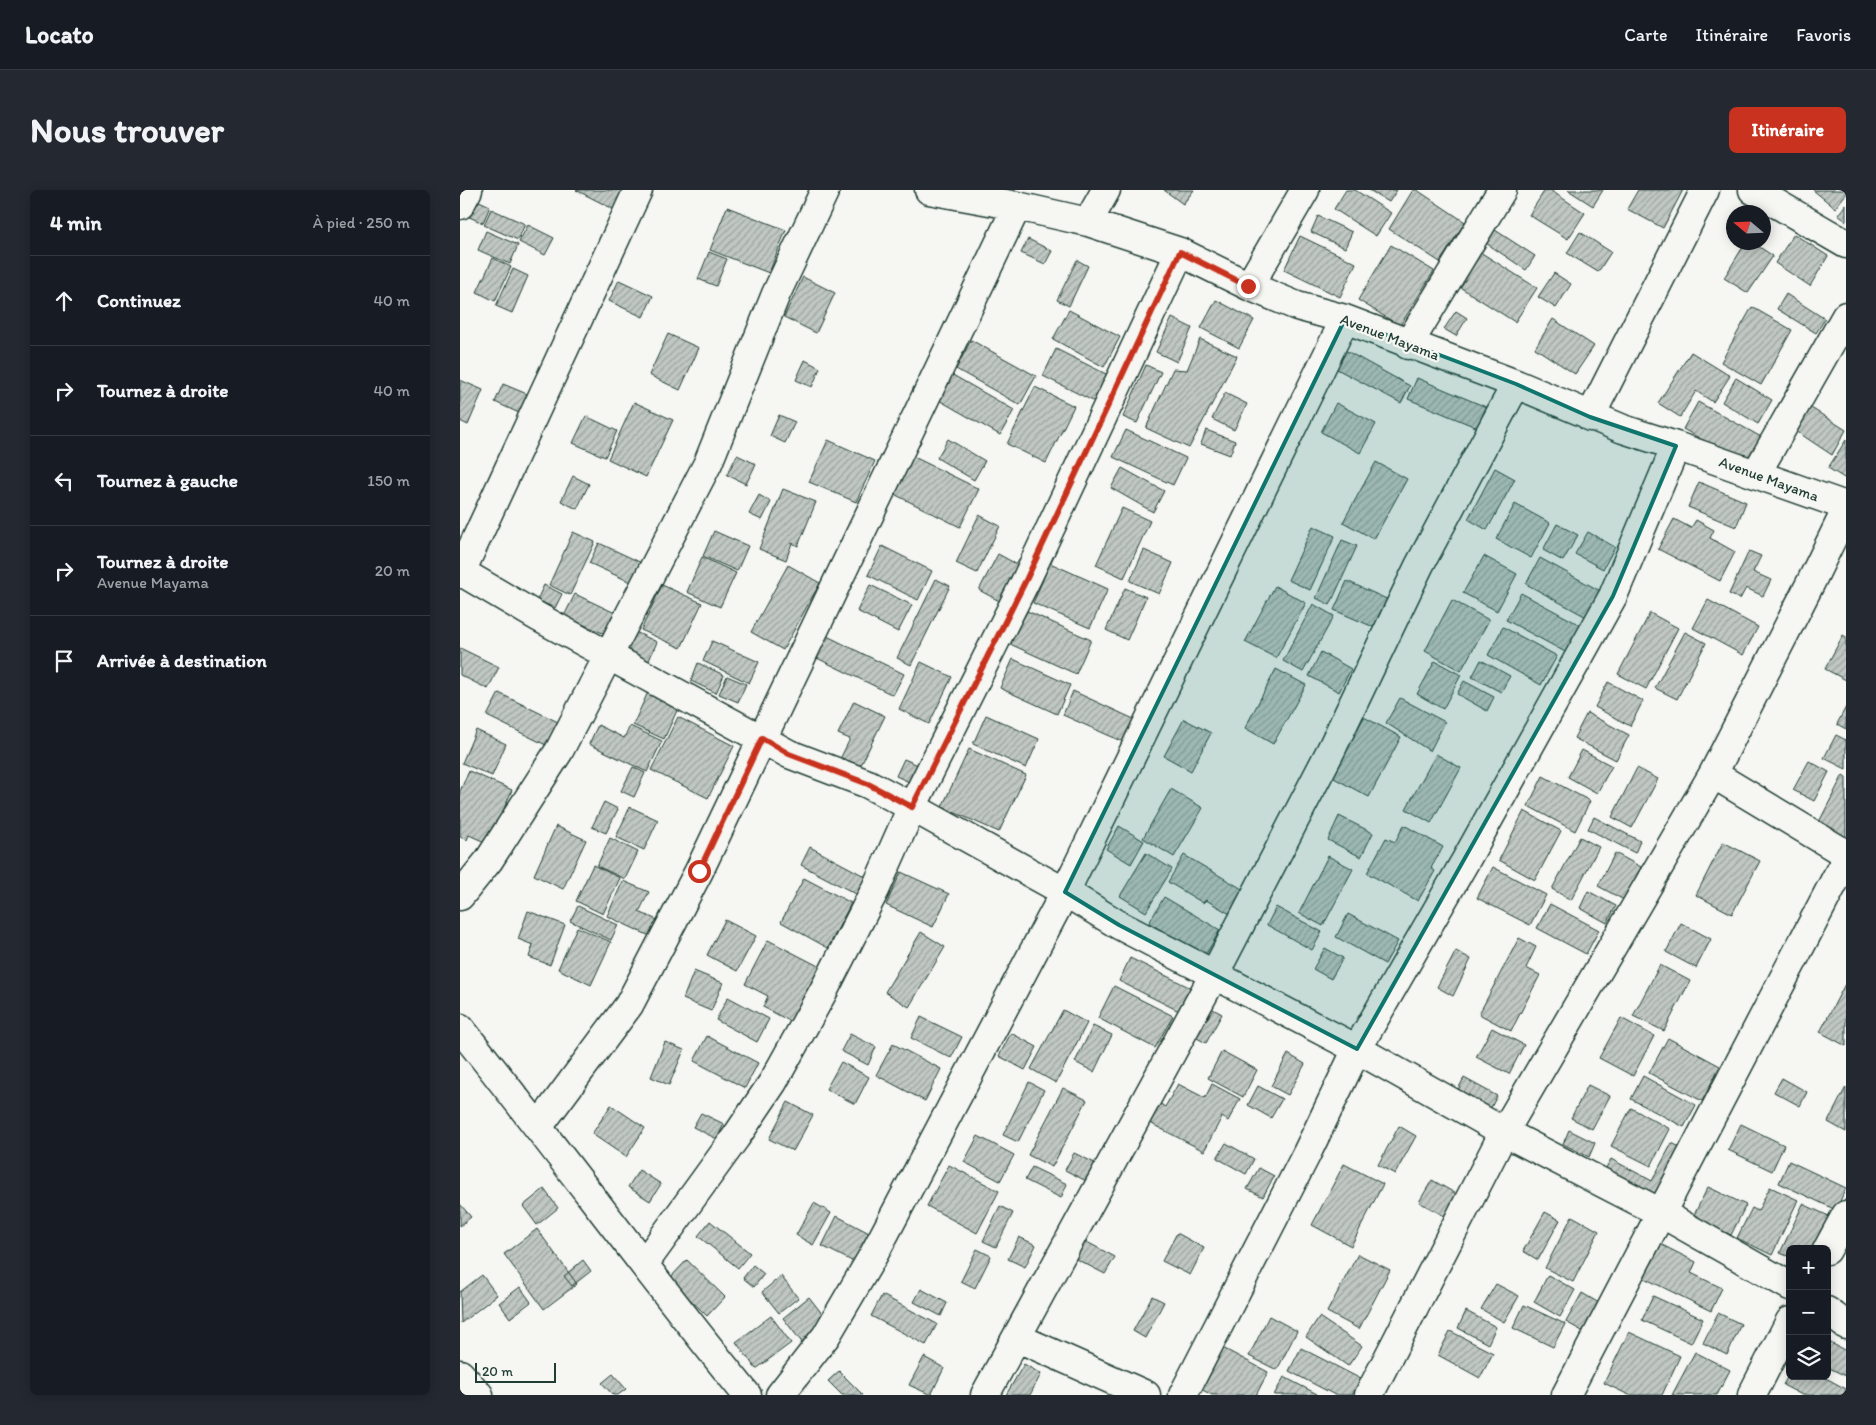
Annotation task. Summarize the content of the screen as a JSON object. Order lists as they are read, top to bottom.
{
  "streets": {
    "street": ["Avenue Mayama"]
  },
  "scale_bar": "20 m",
  "north": "left",
  "page": {
    "header": "Locato",
    "nav": ["Carte", "Itinéraire", "Favoris"],
    "buttons": "Itinéraire",
    "title": "Nous trouver",
    "heading": ["4 min", "À pied · 250 m"],
    "list": [
      ["Continuez", "40 m"],
      ["Tournez à droite", "40 m"],
      ["Tournez à gauche", "150 m"],
      ["Tournez à droite", "Avenue Mayama", "20 m"],
      "Arrivée à destination"
    ],
    "map_buttons": ["+", "−"],
    "scale": "20 m"
  }
}
